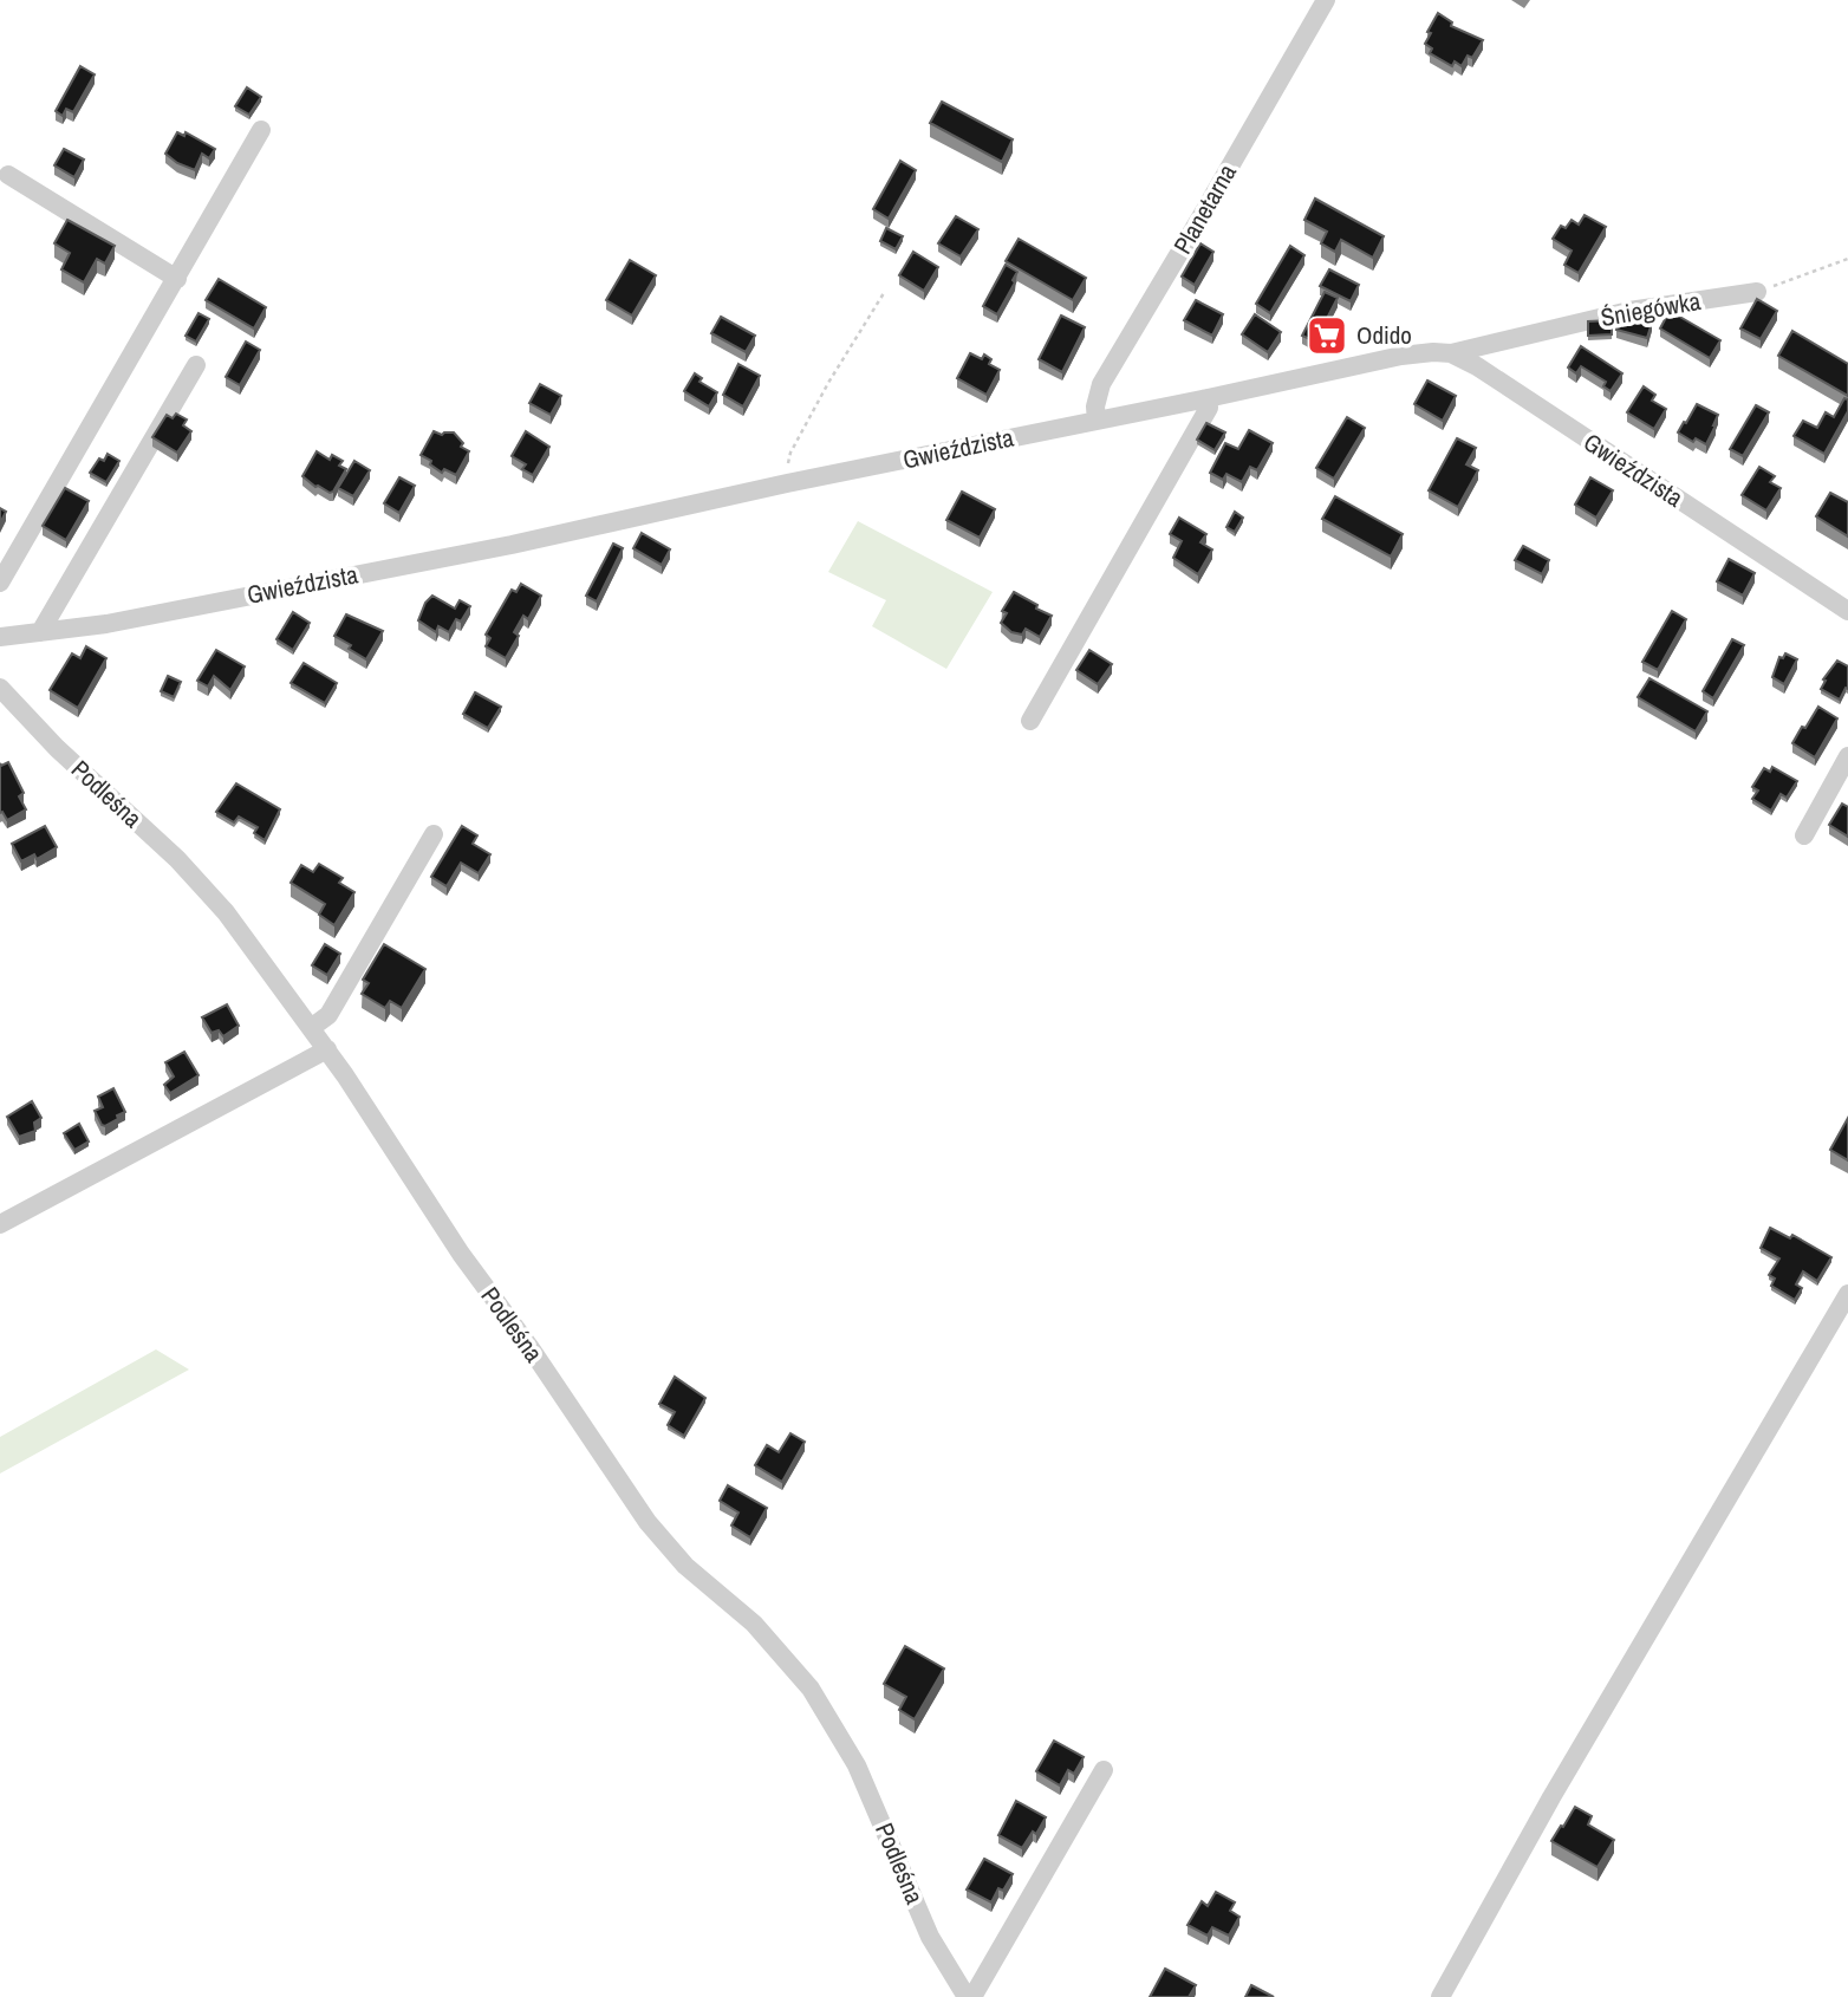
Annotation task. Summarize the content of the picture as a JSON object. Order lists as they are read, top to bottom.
{
  "streets": {
    "street": [
      "Planetarna",
      "Śniegówka",
      "Gwieździsta",
      "Podleśna"
    ]
  },
  "crossings": [
    ["Planetarna", "Gwieździsta"],
    ["Śniegówka", "Gwieździsta"]
  ],
  "places": {
    "supermarket": ["Odido"]
  }
}
